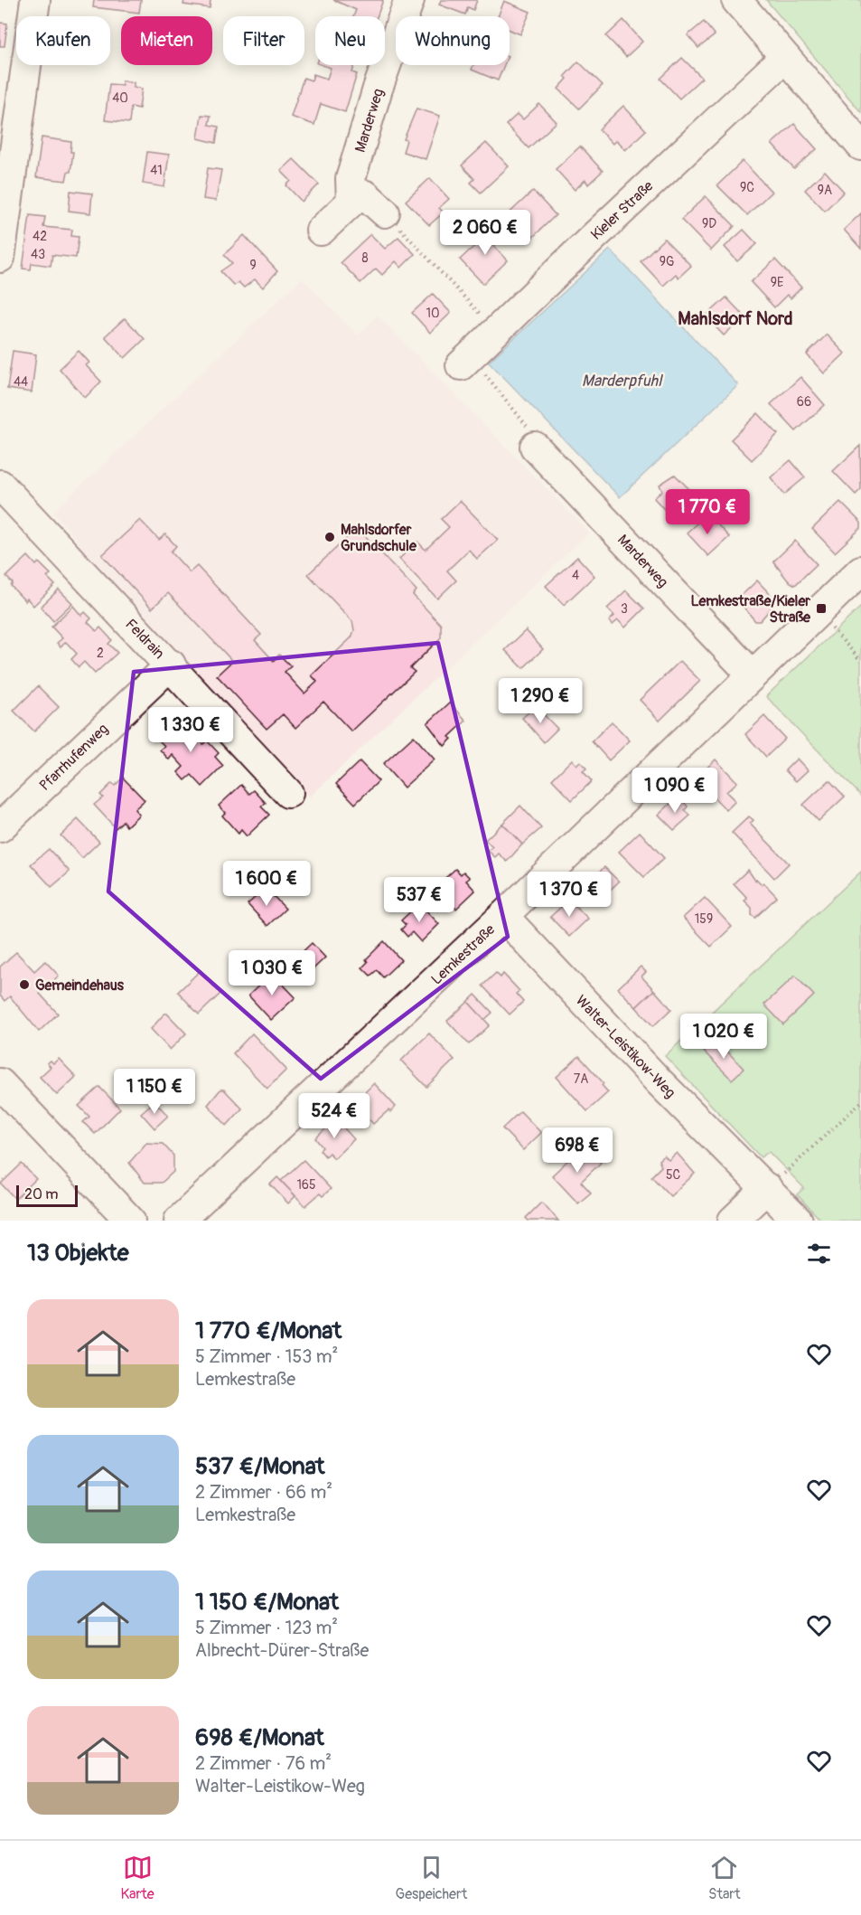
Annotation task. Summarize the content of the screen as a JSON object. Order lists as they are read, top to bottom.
{
  "streets": {
    "street": [
      "Marderweg",
      "Kieler Straße",
      "Feldrain",
      "Pfarrhufenweg",
      "Lemkestraße",
      "Walter-Leistikow-Weg"
    ]
  },
  "crossings": [
    ["Marderweg", "Lemkestraße"],
    ["Feldrain", "Pfarrhufenweg"],
    ["Lemkestraße", "Walter-Leistikow-Weg"]
  ],
  "districts": ["Mahlsdorf Nord"],
  "water": ["Marderpfuhl"],
  "places": {
    "other": ["Mahlsdorfer Grundschule", "Gemeindehaus"],
    "transit": ["Lemkestraße/Kieler Straße"]
  },
  "house_numbers": [
    "40",
    "41",
    "9C",
    "9A",
    "9D",
    "42",
    "43",
    "8",
    "9G",
    "9",
    "9E",
    "10",
    "44",
    "66",
    "4",
    "3",
    "2",
    "159",
    "7A",
    "5C",
    "165"
  ],
  "scale_bar": "20 m",
  "page": {
    "chip": [
      "Kaufen",
      "Mieten",
      "Filter",
      "Neu",
      "Wohnung"
    ],
    "price": [
      "2 060 €",
      "1 770 €",
      "1 290 €",
      "1 330 €",
      "1 090 €",
      "1 600 €",
      "1 370 €",
      "537 €",
      "1 030 €",
      "1 020 €",
      "1 150 €",
      "524 €",
      "698 €"
    ],
    "scale": "20 m",
    "heading": "13 Objekte",
    "list": [
      {
        "name": "1 770 €/Monat",
        "note": "5 Zimmer · 153 m² · Lemkestraße"
      },
      {
        "name": "537 €/Monat",
        "note": "2 Zimmer · 66 m² · Lemkestraße"
      },
      {
        "name": "1 150 €/Monat",
        "note": "5 Zimmer · 123 m² · Albrecht-Dürer-Straße"
      },
      {
        "name": "698 €/Monat",
        "note": "2 Zimmer · 76 m² · Walter-Leistikow-Weg"
      }
    ],
    "tabs": ["Karte", "Gespeichert", "Start"]
  }
}
